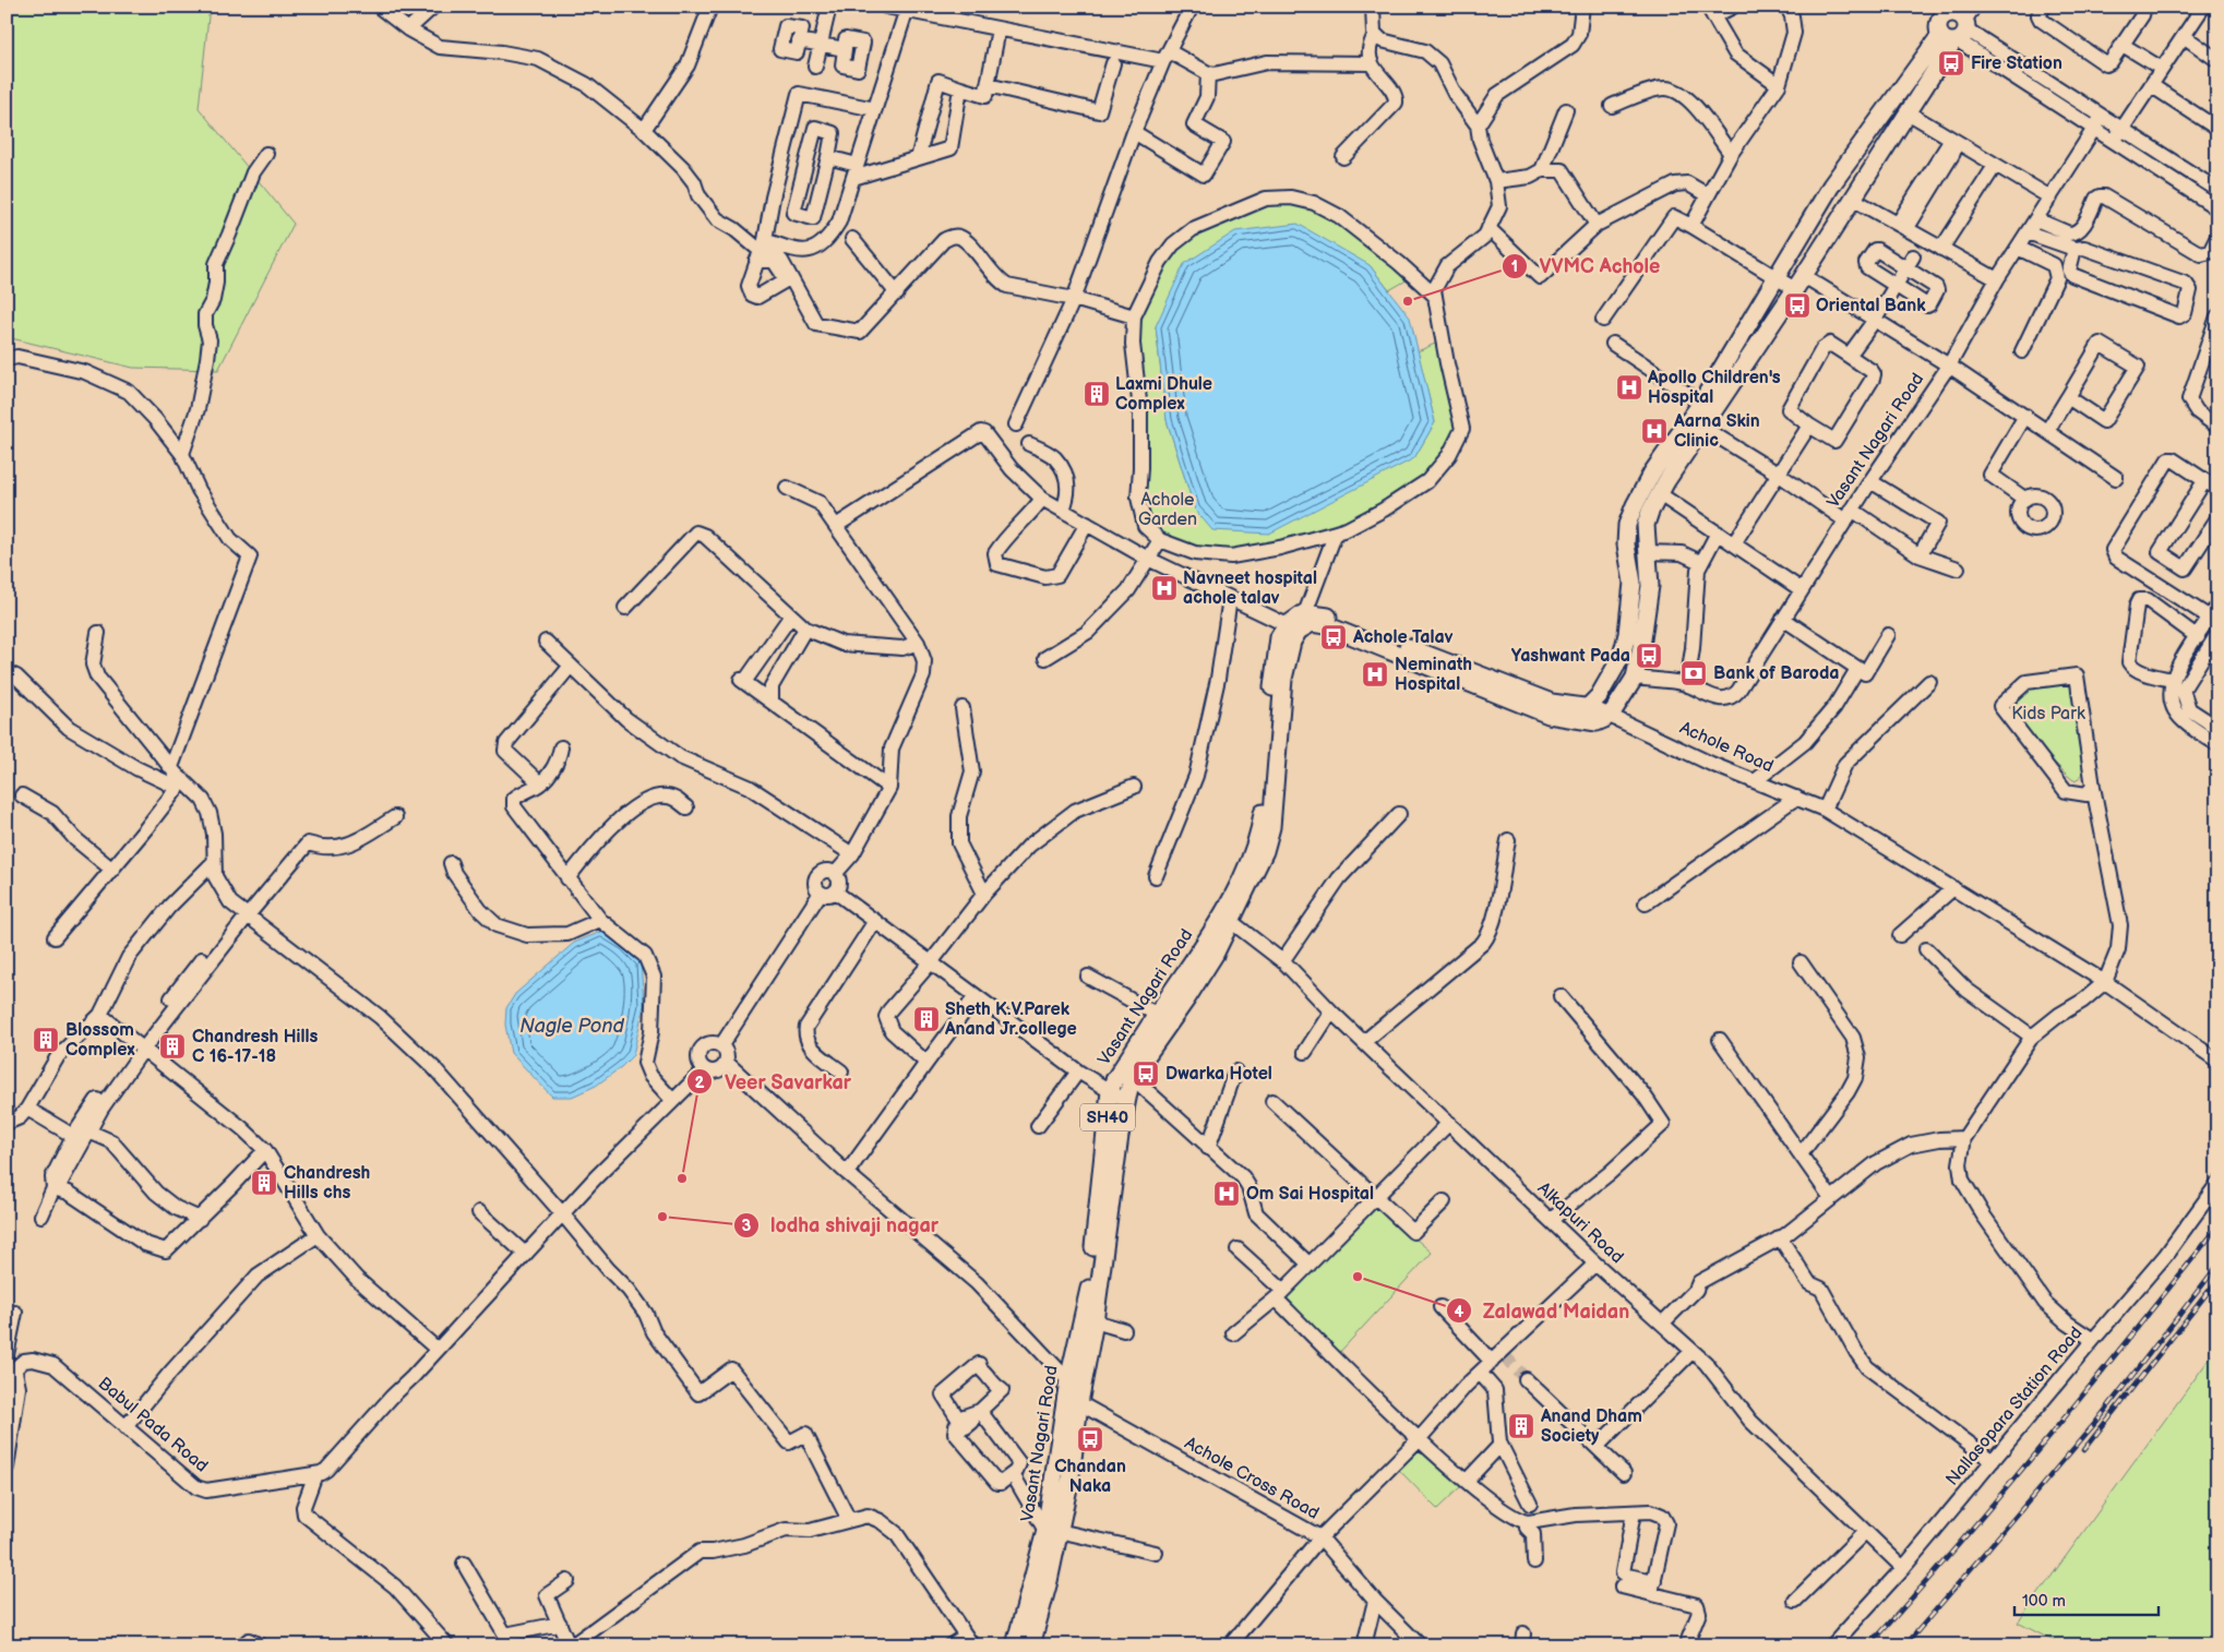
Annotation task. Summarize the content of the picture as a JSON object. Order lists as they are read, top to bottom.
{
  "streets": {
    "main road": ["Vasant Nagari Road", "Achole Road", "SH40"],
    "street": [
      "Alkapuri Road",
      "Nallasopara Station Road",
      "Babul Pada Road",
      "Achole Cross Road"
    ]
  },
  "crossings": [
    ["Vasant Nagari Road", "Achole Road"],
    ["Vasant Nagari Road", "Alkapuri Road"],
    ["Vasant Nagari Road", "Achole Cross Road"],
    ["Alkapuri Road", "Nallasopara Station Road"]
  ],
  "water": ["Nagle Pond"],
  "parks": ["Achole Garden", "Kids Park"],
  "places": {
    "bus stop": [
      "Fire Station",
      "Oriental Bank",
      "Achole Talav",
      "Yashwant Pada",
      "Dwarka Hotel",
      "Chandan Naka"
    ],
    "other": [
      "VVMC Achole",
      "Veer Savarkar",
      "lodha shivaji nagar",
      "Zalawad Maidan"
    ],
    "hospital": [
      "Apollo Children's Hospital",
      "Aarna Skin Clinic",
      "Navneet hospital achole talav",
      "Neminath Hospital",
      "Om Sai Hospital"
    ],
    "building": [
      "Laxmi Dhule Complex",
      "Sheth K.V.Parek Anand Jr.college",
      "Blossom Complex",
      "Chandresh Hills C 16-17-18",
      "Chandresh Hills chs",
      "Anand Dham Society"
    ],
    "bank": ["Bank of Baroda"]
  },
  "scale_bar": "100 m"
}
